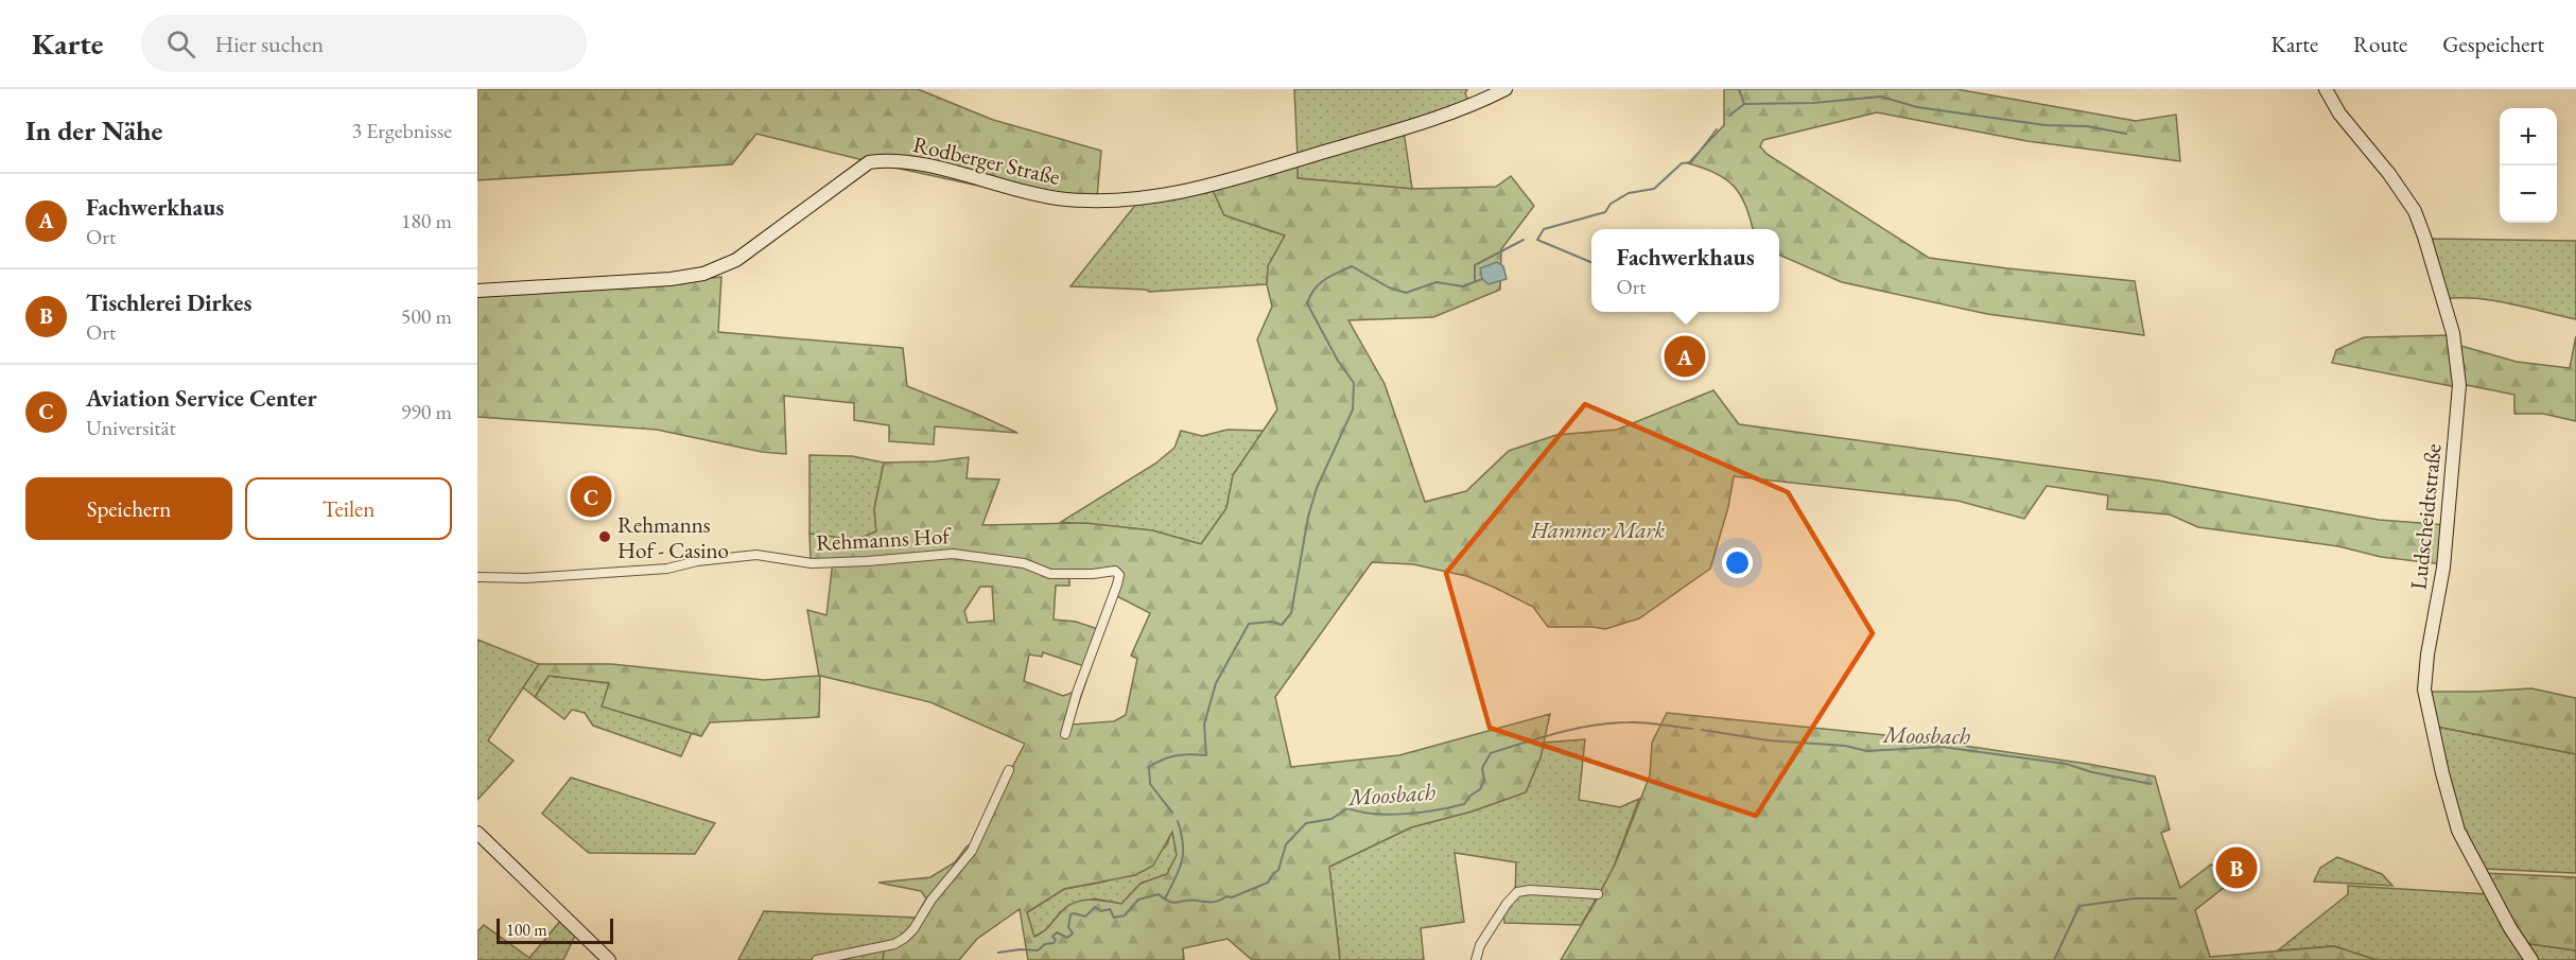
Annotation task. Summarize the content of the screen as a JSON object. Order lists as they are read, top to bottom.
{
  "streets": {
    "street": ["Rodberger Straße", "Ludscheidtstraße", "Rehmanns Hof"]
  },
  "water": ["Moosbach"],
  "parks": ["Hammer Mark"],
  "places": ["Rehmanns Hof - Casino"],
  "scale_bar": "100 m",
  "page": {
    "header": "Karte",
    "search": "Hier suchen",
    "nav": ["Karte", "Route", "Gespeichert"],
    "heading": ["In der Nähe", "3 Ergebnisse"],
    "map_buttons": ["+", "−"],
    "list": [
      {
        "mark": "A",
        "name": "Fachwerkhaus",
        "note": "Ort",
        "value": "180 m"
      },
      {
        "mark": "B",
        "name": "Tischlerei Dirkes",
        "note": "Ort",
        "value": "500 m"
      },
      {
        "mark": "C",
        "name": "Aviation Service Center",
        "note": "Universität",
        "value": "990 m"
      }
    ],
    "popup": ["Fachwerkhaus", "Ort"],
    "pins": ["A", "C", "B"],
    "buttons": ["Speichern", "Teilen"],
    "scale": "100 m"
  }
}
